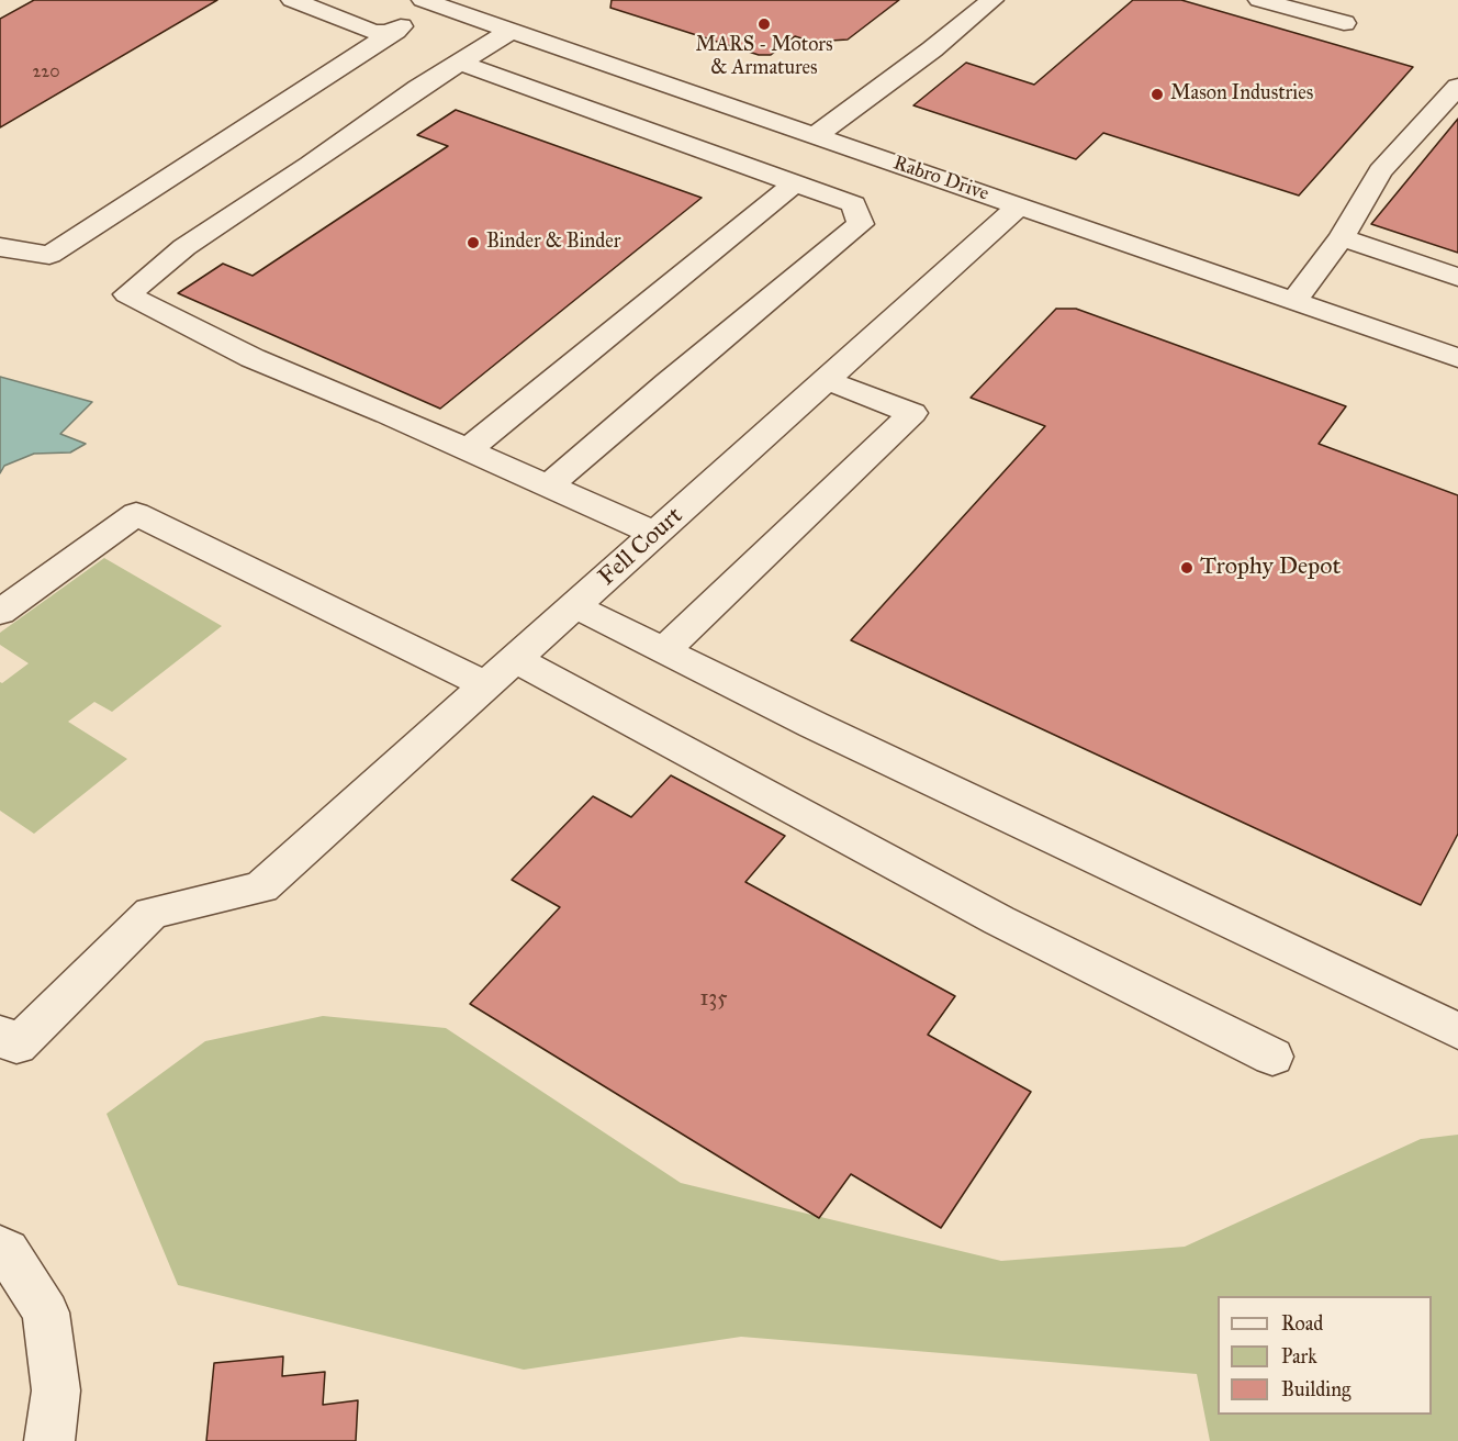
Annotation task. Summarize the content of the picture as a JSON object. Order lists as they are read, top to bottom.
{
  "streets": {
    "street": ["Rabro Drive", "Fell Court"]
  },
  "crossings": [
    ["Rabro Drive", "Fell Court"]
  ],
  "places": [
    "MARS - Motors & Armatures",
    "Mason Industries",
    "Binder & Binder",
    "Trophy Depot"
  ],
  "house_numbers": ["220", "135"],
  "legend": ["Road", "Park", "Building"]
}
